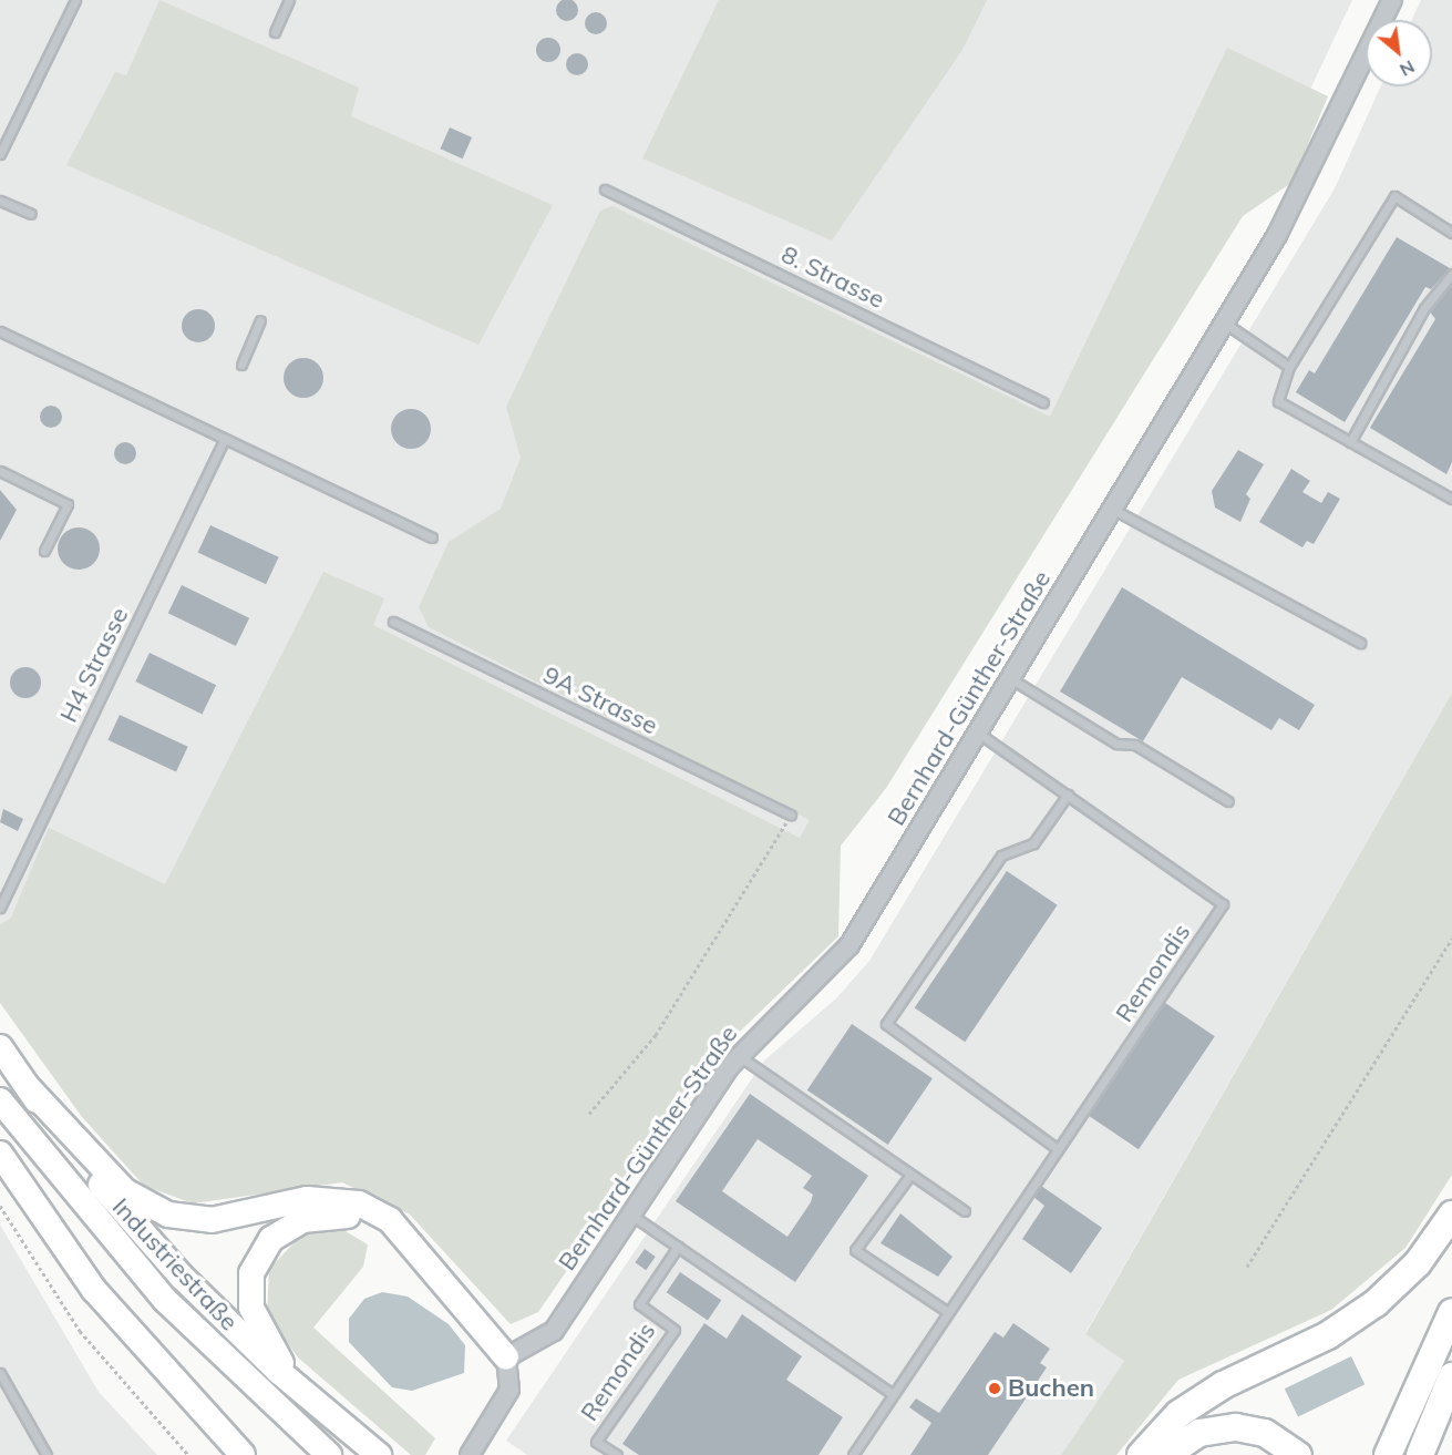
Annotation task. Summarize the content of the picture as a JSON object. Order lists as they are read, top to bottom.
{
  "streets": {
    "highway": ["Industriestraße"],
    "street": ["Bernhard-Günther-Straße"],
    "lane": [
      "8. Strasse",
      "H4 Strasse",
      "9A Strasse",
      "Remondis"
    ]
  },
  "crossings": [
    ["Bernhard-Günther-Straße", "Remondis"]
  ],
  "places": ["Buchen"],
  "north": "bottom right"
}
